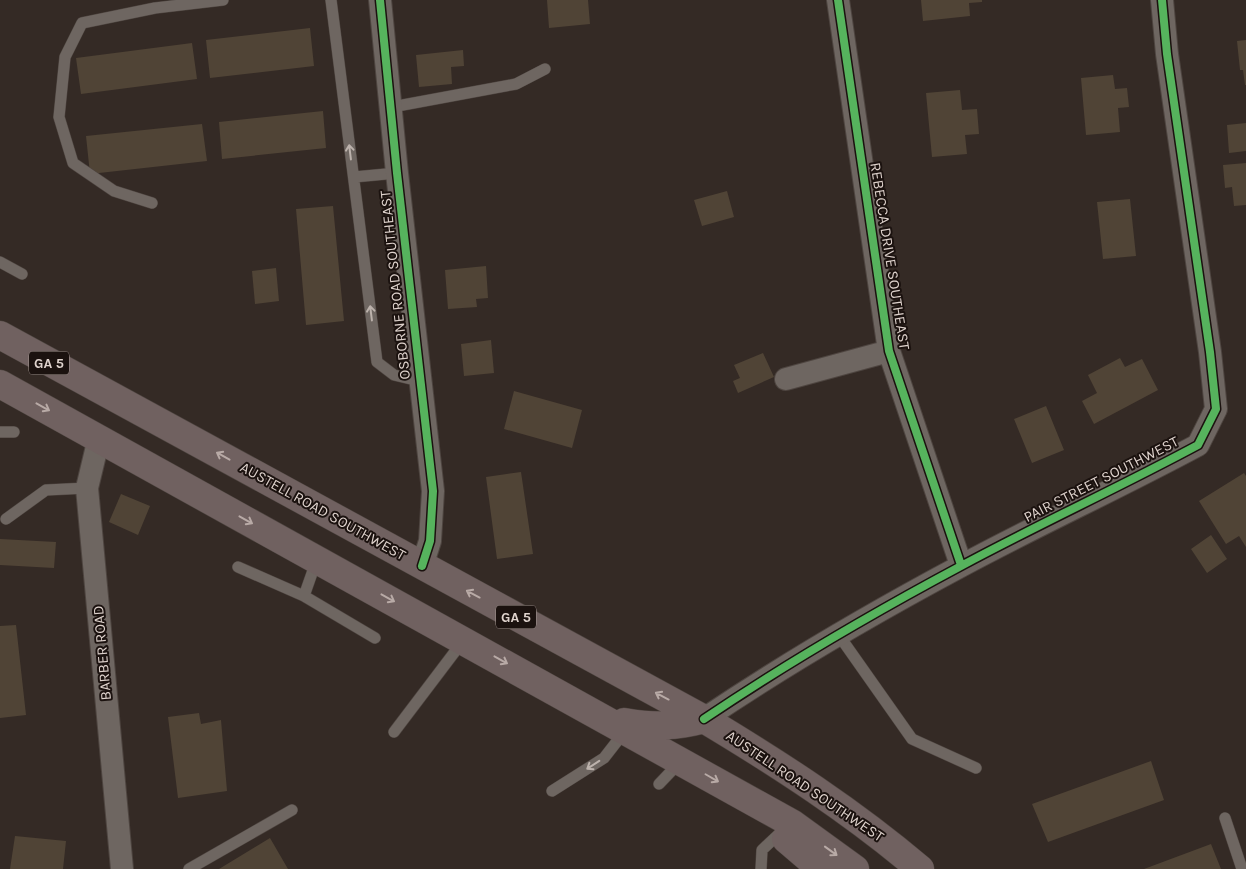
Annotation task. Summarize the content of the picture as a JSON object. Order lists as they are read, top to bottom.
{
  "streets": {
    "main road": ["GA 5", "AUSTELL ROAD SOUTHWEST"],
    "street": [
      "REBECCA DRIVE SOUTHEAST",
      "OSBORNE ROAD SOUTHEAST",
      "PAIR STREET SOUTHWEST",
      "BARBER ROAD"
    ]
  },
  "crossings": [
    ["REBECCA DRIVE SOUTHEAST", "PAIR STREET SOUTHWEST"],
    ["OSBORNE ROAD SOUTHEAST", "AUSTELL ROAD SOUTHWEST"],
    ["GA 5", "BARBER ROAD"],
    ["PAIR STREET SOUTHWEST", "AUSTELL ROAD SOUTHWEST"]
  ]
}
